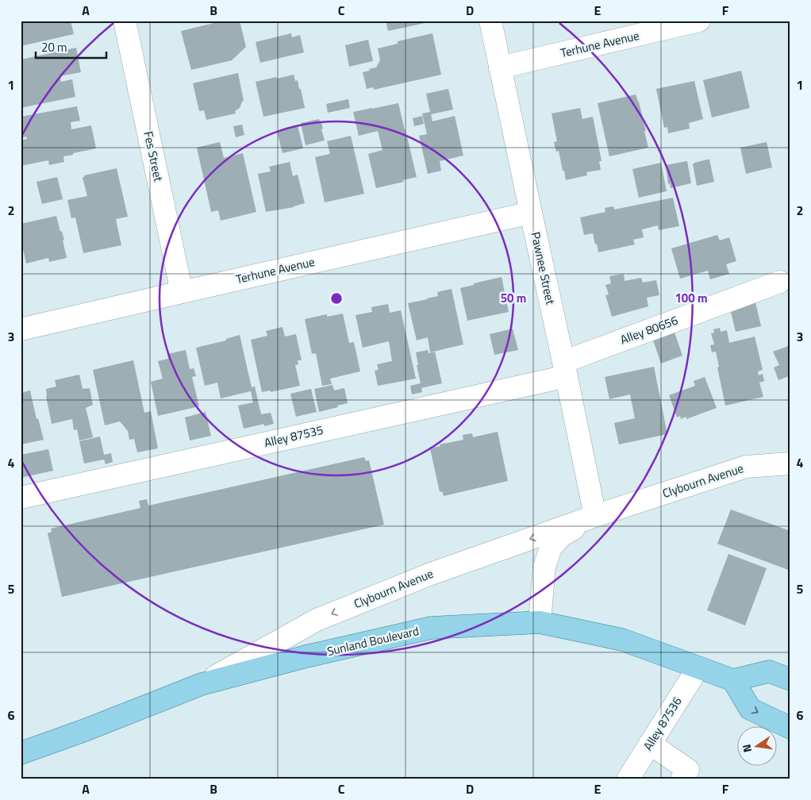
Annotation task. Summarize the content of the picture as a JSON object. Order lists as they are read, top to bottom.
{
  "streets": {
    "main road": ["Sunland Boulevard"],
    "street": [
      "Terhune Avenue",
      "Fes Street",
      "Pawnee Street",
      "Alley 80656",
      "Alley 87535",
      "Clybourn Avenue",
      "Alley 87536"
    ]
  },
  "crossings": [
    ["Terhune Avenue", "Fes Street"],
    ["Terhune Avenue", "Pawnee Street"],
    ["Pawnee Street", "Alley 80656"],
    ["Pawnee Street", "Alley 87535"],
    ["Pawnee Street", "Clybourn Avenue"],
    ["Alley 80656", "Alley 87535"],
    ["Clybourn Avenue", "Sunland Boulevard"],
    ["Sunland Boulevard", "Alley 87536"]
  ],
  "one_way": ["Clybourn Avenue"],
  "scale_bar": "20 m",
  "north": "left",
  "grid": {
    "columns": [
      "A",
      "B",
      "C",
      "D",
      "E",
      "F"
    ],
    "rows": [
      "1",
      "2",
      "3",
      "4",
      "5",
      "6"
    ]
  },
  "rings": ["50 m", "100 m"]
}
